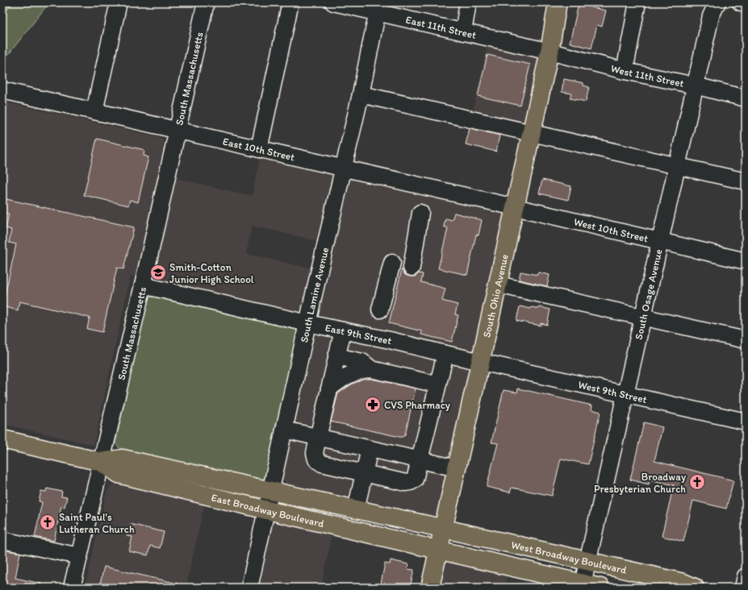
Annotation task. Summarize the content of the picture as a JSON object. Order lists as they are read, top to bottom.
{
  "streets": {
    "main road": ["South Ohio Avenue", "East Broadway Boulevard", "West Broadway Boulevard"],
    "street": [
      "East 11th Street",
      "West 11th Street",
      "South Massachusetts",
      "East 10th Street",
      "West 10th Street",
      "South Osage Avenue",
      "South Lamine Avenue",
      "East 9th Street",
      "West 9th Street"
    ]
  },
  "crossings": [
    ["East 11th Street", "West 11th Street"],
    ["East 11th Street", "South Lamine Avenue"],
    ["East 11th Street", "South Ohio Avenue"],
    ["West 11th Street", "South Osage Avenue"],
    ["West 11th Street", "South Ohio Avenue"],
    ["South Massachusetts", "East 10th Street"],
    ["South Massachusetts", "East 9th Street"],
    ["South Massachusetts", "East Broadway Boulevard"],
    ["East 10th Street", "West 10th Street"],
    ["East 10th Street", "South Lamine Avenue"],
    ["East 10th Street", "South Ohio Avenue"],
    ["West 10th Street", "South Osage Avenue"],
    ["West 10th Street", "South Ohio Avenue"],
    ["South Osage Avenue", "West 9th Street"],
    ["South Osage Avenue", "West Broadway Boulevard"],
    ["South Lamine Avenue", "East 9th Street"],
    ["South Lamine Avenue", "East Broadway Boulevard"],
    ["South Ohio Avenue", "East 9th Street"],
    ["South Ohio Avenue", "West 9th Street"],
    ["South Ohio Avenue", "East Broadway Boulevard"],
    ["South Ohio Avenue", "West Broadway Boulevard"],
    ["East 9th Street", "West 9th Street"],
    ["East Broadway Boulevard", "West Broadway Boulevard"]
  ],
  "places": {
    "school or university": ["Smith-Cotton Junior High School"],
    "pharmacy": ["CVS Pharmacy"],
    "church": ["Broadway Presbyterian Church", "Saint Paul's Lutheran Church"]
  }
}
